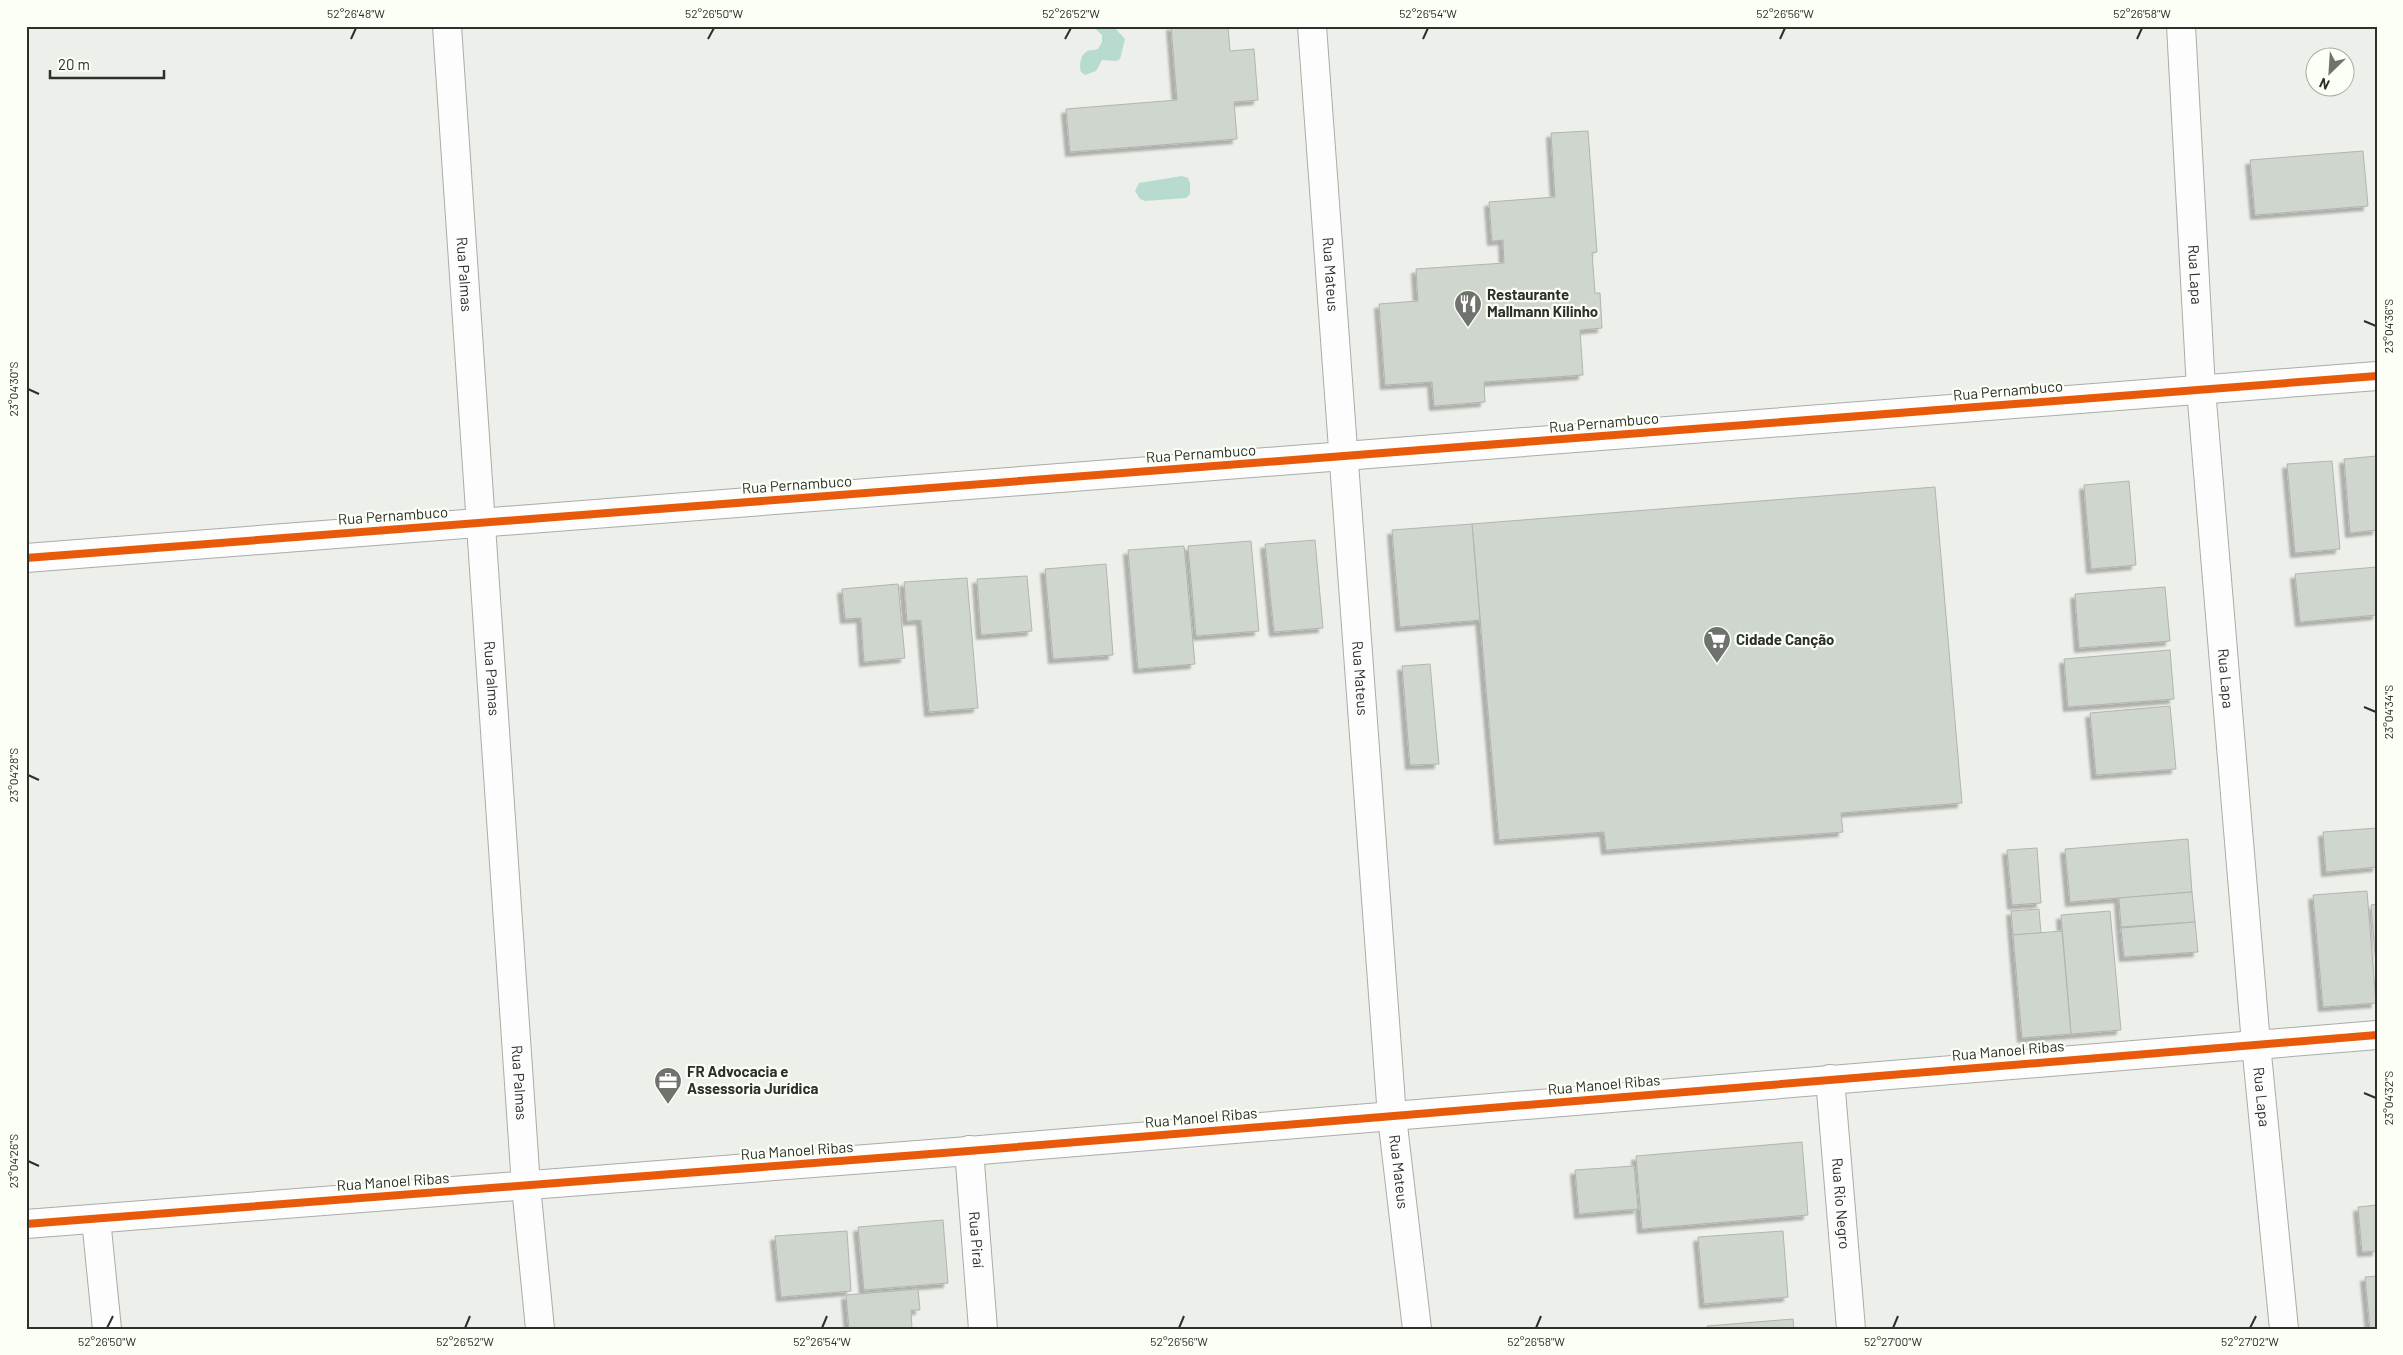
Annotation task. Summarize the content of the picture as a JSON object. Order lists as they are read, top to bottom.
{
  "streets": {
    "street": [
      "Rua Palmas",
      "Rua Mateus",
      "Rua Lapa",
      "Rua Pernambuco",
      "Rua Manoel Ribas",
      "Rua Rio Negro",
      "Rua Piraí"
    ]
  },
  "crossings": [
    ["Rua Palmas", "Rua Pernambuco"],
    ["Rua Palmas", "Rua Manoel Ribas"],
    ["Rua Mateus", "Rua Pernambuco"],
    ["Rua Mateus", "Rua Manoel Ribas"],
    ["Rua Lapa", "Rua Pernambuco"],
    ["Rua Lapa", "Rua Manoel Ribas"],
    ["Rua Manoel Ribas", "Rua Rio Negro"],
    ["Rua Manoel Ribas", "Rua Piraí"]
  ],
  "places": {
    "restaurant": ["Restaurante Mallmann Kilinho"],
    "supermarket": ["Cidade Canção"],
    "office": ["FR Advocacia e Assessoria Jurídica"]
  },
  "scale_bar": "20 m",
  "north": "bottom left",
  "coordinates": [
    "52°26'48\"W",
    "52°26'50\"W",
    "52°26'52\"W",
    "52°26'54\"W",
    "52°26'56\"W",
    "52°26'58\"W",
    "23°04'36\"S",
    "23°04'30\"S",
    "23°04'34\"S",
    "23°04'28\"S",
    "23°04'32\"S",
    "23°04'26\"S",
    "52°27'00\"W",
    "52°27'02\"W"
  ]
}
